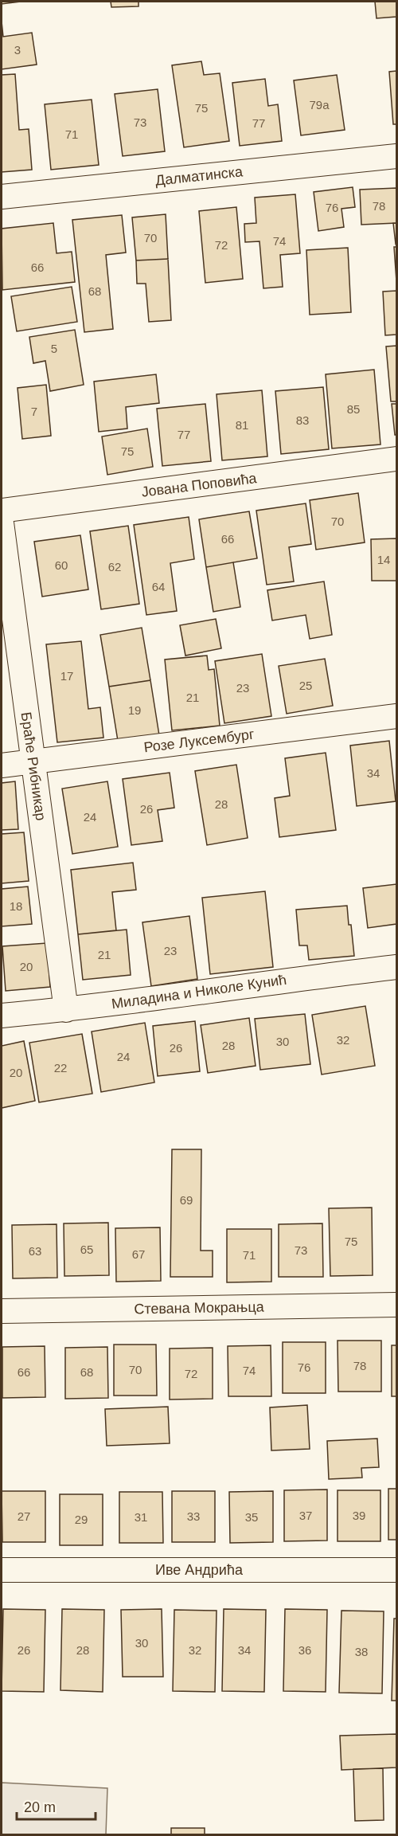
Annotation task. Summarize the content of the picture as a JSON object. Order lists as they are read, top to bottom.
{
  "streets": {
    "street": [
      "Далматинска",
      "Јована Поповића",
      "Розе Луксембург",
      "Браће Рибникар",
      "Миладина и Николе Кунић",
      "Стевана Мокрањца",
      "Иве Андрића"
    ]
  },
  "crossings": [
    ["Розе Луксембург", "Браће Рибникар"],
    ["Браће Рибникар", "Миладина и Николе Кунић"]
  ],
  "house_numbers": [
    "3",
    "79a",
    "75",
    "73",
    "77",
    "71",
    "78",
    "76",
    "70",
    "74",
    "72",
    "66",
    "68",
    "5",
    "85",
    "7",
    "83",
    "81",
    "77",
    "75",
    "70",
    "66",
    "14",
    "60",
    "62",
    "64",
    "17",
    "25",
    "23",
    "21",
    "19",
    "34",
    "28",
    "26",
    "24",
    "18",
    "23",
    "21",
    "20",
    "32",
    "30",
    "28",
    "26",
    "24",
    "22",
    "20",
    "69",
    "75",
    "65",
    "73",
    "63",
    "67",
    "71",
    "78",
    "76",
    "70",
    "74",
    "66",
    "68",
    "72",
    "37",
    "39",
    "27",
    "33",
    "31",
    "35",
    "29",
    "30",
    "26",
    "28",
    "32",
    "34",
    "36",
    "38"
  ],
  "scale_bar": "20 m"
}
